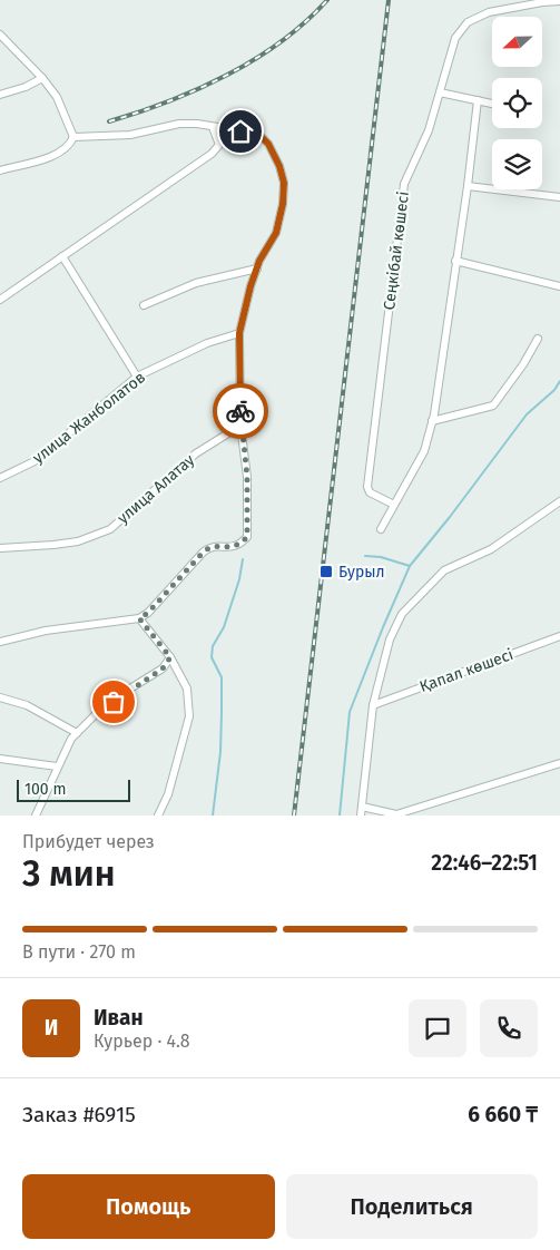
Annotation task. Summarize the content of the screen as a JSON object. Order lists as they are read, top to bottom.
{
  "streets": {
    "street": [
      "Сеңкібай көшесі",
      "улица Жанболатов",
      "улица Алатау",
      "Қапал көшесі"
    ]
  },
  "places": {
    "transit": ["Бурыл"]
  },
  "scale_bar": "100 m",
  "north": "left",
  "page": {
    "scale": "100 m",
    "heading": ["3 мин", "Прибудет через", "22:46–22:51"],
    "panel": [
      "Иван",
      "Курьер · 4.8",
      "Заказ #6915",
      "6 660 ₸"
    ],
    "bar": "В пути · 270 m",
    "round": "И",
    "buttons": ["Помощь", "Поделиться"]
  }
}
